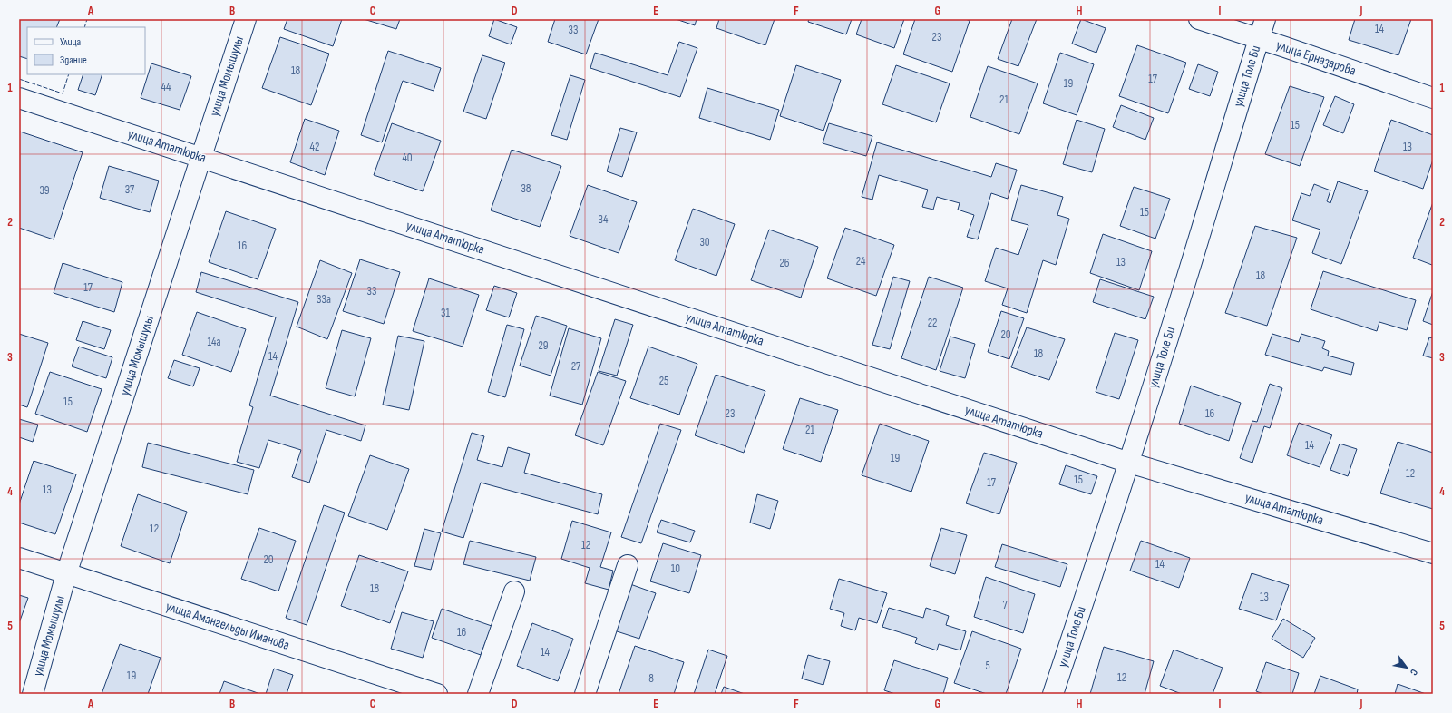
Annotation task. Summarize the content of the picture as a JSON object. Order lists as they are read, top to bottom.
{
  "streets": {
    "street": [
      "улица Ерназарова",
      "улица Момышулы",
      "улица Толе Би",
      "улица Ататюрка",
      "улица Амангельды Иманова"
    ]
  },
  "crossings": [
    ["улица Ерназарова", "улица Толе Би"],
    ["улица Момышулы", "улица Ататюрка"],
    ["улица Момышулы", "улица Амангельды Иманова"],
    ["улица Толе Би", "улица Ататюрка"]
  ],
  "house_numbers": [
    "14",
    "33",
    "23",
    "18",
    "17",
    "19",
    "44",
    "21",
    "15",
    "42",
    "13",
    "40",
    "38",
    "37",
    "39",
    "15",
    "34",
    "30",
    "16",
    "24",
    "13",
    "26",
    "18",
    "17",
    "33",
    "33а",
    "31",
    "22",
    "20",
    "14а",
    "29",
    "18",
    "14",
    "27",
    "25",
    "15",
    "23",
    "16",
    "21",
    "14",
    "19",
    "12",
    "15",
    "17",
    "13",
    "12",
    "12",
    "20",
    "14",
    "10",
    "18",
    "13",
    "7",
    "16",
    "14",
    "5",
    "19",
    "12",
    "8"
  ],
  "legend": ["Улица", "Здание"],
  "north": "bottom right",
  "grid": {
    "columns": [
      "A",
      "B",
      "C",
      "D",
      "E",
      "F",
      "G",
      "H",
      "I",
      "J"
    ],
    "rows": [
      "1",
      "2",
      "3",
      "4",
      "5"
    ]
  }
}
